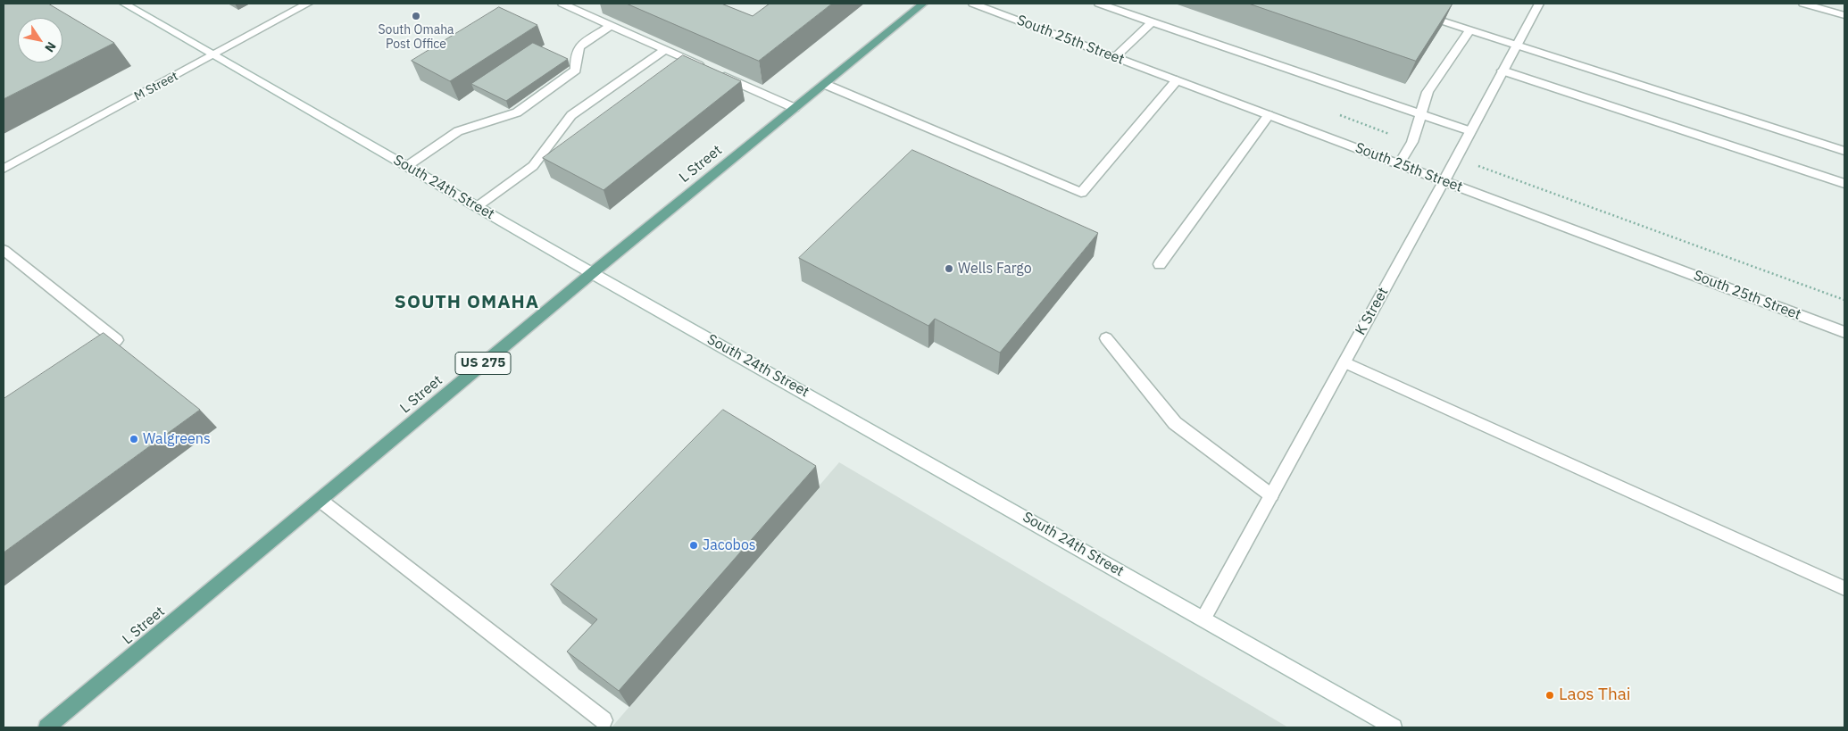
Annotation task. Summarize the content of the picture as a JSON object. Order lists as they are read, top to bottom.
{
  "streets": {
    "main road": ["L Street", "US 275"],
    "street": [
      "South 25th Street",
      "M Street",
      "South 24th Street",
      "K Street"
    ]
  },
  "crossings": [
    ["South 25th Street", "K Street"],
    ["M Street", "South 24th Street"],
    ["L Street", "South 24th Street"],
    ["South 24th Street", "K Street"]
  ],
  "districts": ["SOUTH OMAHA"],
  "places": [
    "South Omaha Post Office",
    "Wells Fargo",
    "Walgreens",
    "Jacobos",
    "Laos Thai"
  ],
  "north": "bottom right"
}
